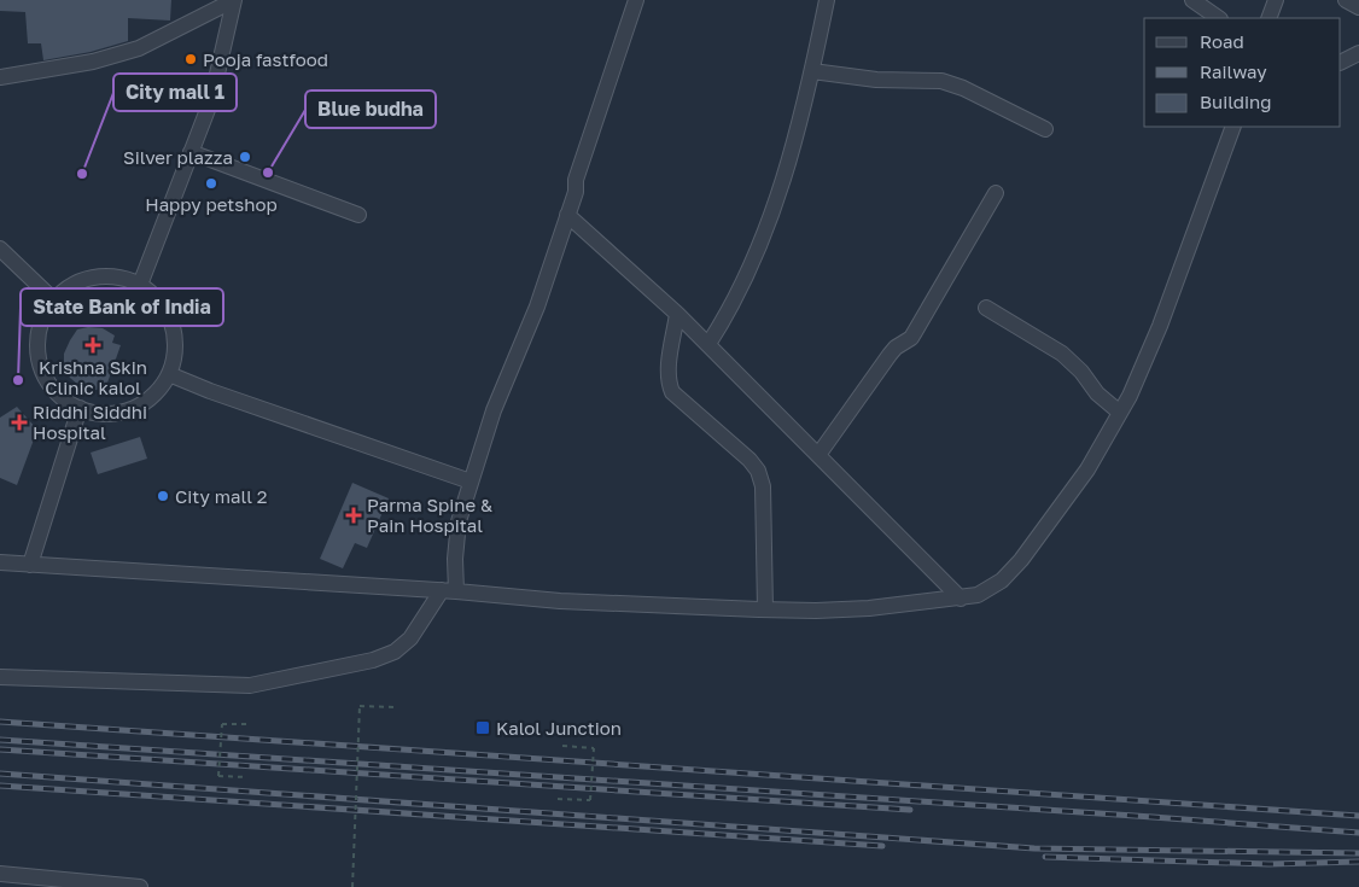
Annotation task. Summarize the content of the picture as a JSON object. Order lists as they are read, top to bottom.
{
  "places": {
    "other": [
      "Pooja fastfood",
      "Silver plazza",
      "Blue budha",
      "City mall 1",
      "Happy petshop",
      "State Bank of India",
      "City mall 2"
    ],
    "health": ["Krishna Skin Clinic kalol", "Riddhi Siddhi Hospital", "Parma Spine & Pain Hospital"],
    "transit": ["Kalol Junction"]
  },
  "legend": ["Road", "Railway", "Building"]
}
